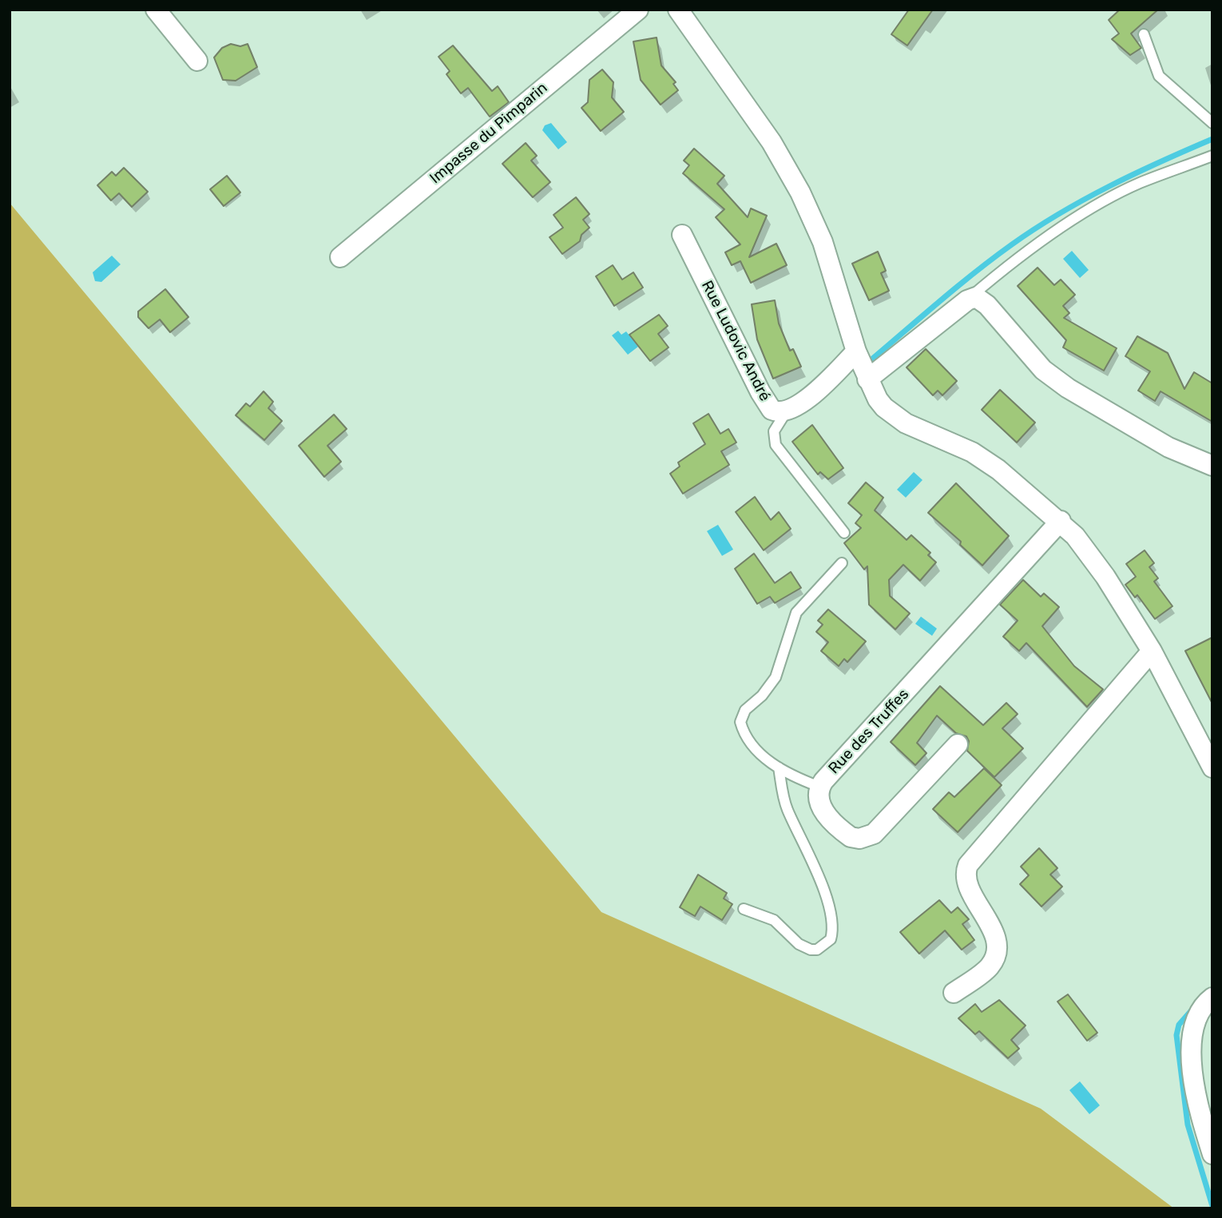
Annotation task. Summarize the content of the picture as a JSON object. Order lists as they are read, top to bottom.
{
  "streets": {
    "street": ["Impasse du Pimparin", "Rue Ludovic André", "Rue des Truffes"]
  }
}
